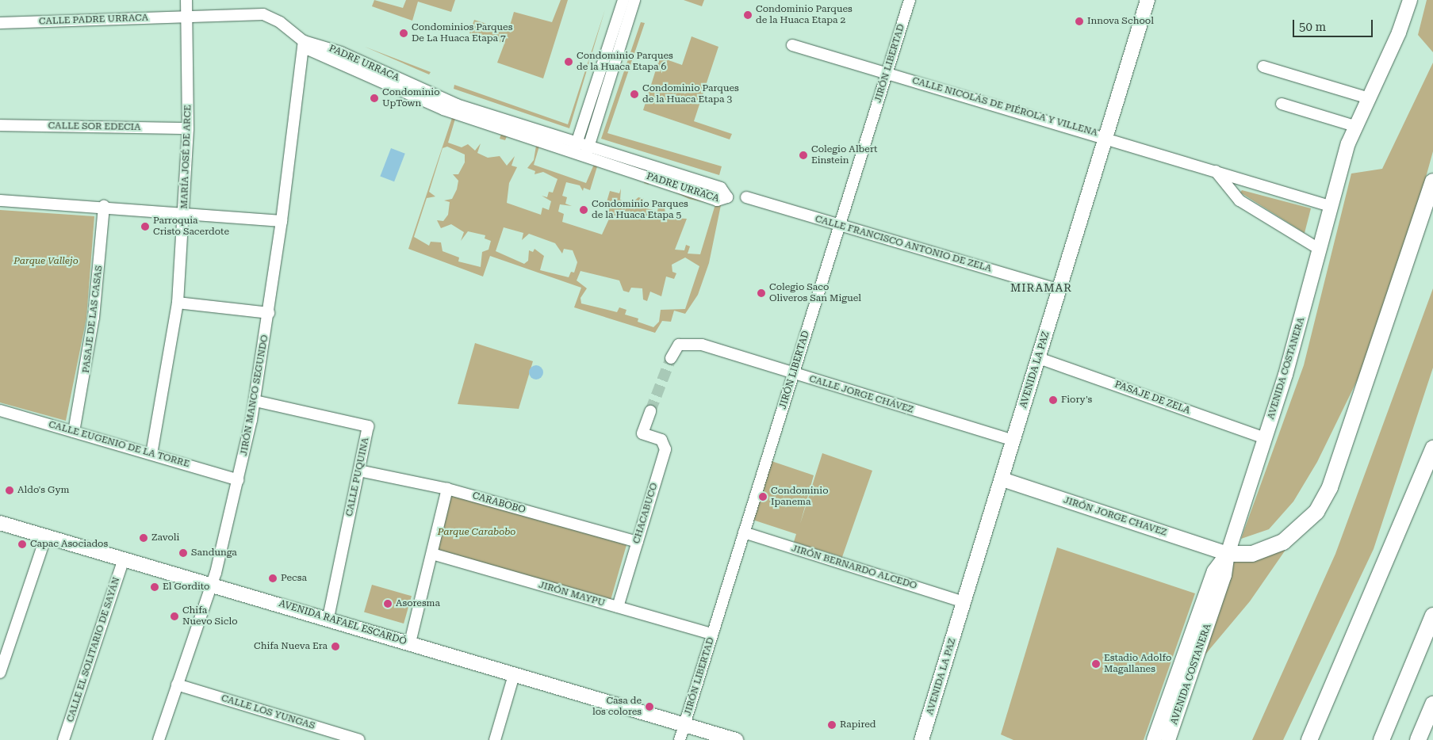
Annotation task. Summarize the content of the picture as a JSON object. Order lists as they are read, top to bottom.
{
  "streets": {
    "main road": [
      "AVENIDA COSTANERA",
      "AVENIDA LA PAZ",
      "JIRÓN JORGE CHAVEZ",
      "AVENIDA RAFAEL ESCARDÓ"
    ],
    "street": [
      "CALLE PADRE URRACA",
      "PADRE URRACA",
      "JIRÓN LIBERTAD",
      "CALLE NICOLÁS DE PIÉROLA Y VILLENA",
      "CALLE SOR EDECIA",
      "MARÍA JOSÉ DE ARCE",
      "CALLE FRANCISCO ANTONIO DE ZELA",
      "PASAJE DE LAS CASAS",
      "CALLE JORGE CHÁVEZ",
      "JIRÓN MANCO SEGUNDO",
      "PASAJE DE ZELA",
      "CALLE EUGENIO DE LA TORRE",
      "CALLE PUQUINA",
      "CARABOBO",
      "CHACABUCO",
      "JIRÓN BERNARDO ALCEDO",
      "JIRÓN MAYPU",
      "CALLE EL SOLITARIO DE SAYÁN",
      "CALLE LOS YUNGAS"
    ]
  },
  "crossings": [
    ["CALLE PADRE URRACA", "PADRE URRACA"],
    ["CALLE PADRE URRACA", "MARÍA JOSÉ DE ARCE"],
    ["PADRE URRACA", "MARÍA JOSÉ DE ARCE"],
    ["PADRE URRACA", "JIRÓN MANCO SEGUNDO"],
    ["JIRÓN LIBERTAD", "CALLE NICOLÁS DE PIÉROLA Y VILLENA"],
    ["JIRÓN LIBERTAD", "CALLE FRANCISCO ANTONIO DE ZELA"],
    ["JIRÓN LIBERTAD", "CALLE JORGE CHÁVEZ"],
    ["JIRÓN LIBERTAD", "JIRÓN BERNARDO ALCEDO"],
    ["JIRÓN LIBERTAD", "JIRÓN MAYPU"],
    ["JIRÓN LIBERTAD", "AVENIDA RAFAEL ESCARDÓ"],
    ["CALLE NICOLÁS DE PIÉROLA Y VILLENA", "AVENIDA COSTANERA"],
    ["CALLE NICOLÁS DE PIÉROLA Y VILLENA", "AVENIDA LA PAZ"],
    ["CALLE SOR EDECIA", "MARÍA JOSÉ DE ARCE"],
    ["MARÍA JOSÉ DE ARCE", "CALLE EUGENIO DE LA TORRE"],
    ["CALLE FRANCISCO ANTONIO DE ZELA", "AVENIDA LA PAZ"],
    ["PASAJE DE LAS CASAS", "CALLE EUGENIO DE LA TORRE"],
    ["AVENIDA COSTANERA", "PASAJE DE ZELA"],
    ["AVENIDA COSTANERA", "JIRÓN JORGE CHAVEZ"],
    ["AVENIDA LA PAZ", "CALLE JORGE CHÁVEZ"],
    ["AVENIDA LA PAZ", "PASAJE DE ZELA"],
    ["AVENIDA LA PAZ", "JIRÓN JORGE CHAVEZ"],
    ["AVENIDA LA PAZ", "JIRÓN BERNARDO ALCEDO"],
    ["JIRÓN MANCO SEGUNDO", "CALLE EUGENIO DE LA TORRE"],
    ["JIRÓN MANCO SEGUNDO", "CALLE PUQUINA"],
    ["JIRÓN MANCO SEGUNDO", "AVENIDA RAFAEL ESCARDÓ"],
    ["JIRÓN MANCO SEGUNDO", "CALLE LOS YUNGAS"],
    ["CALLE PUQUINA", "CARABOBO"],
    ["CALLE PUQUINA", "AVENIDA RAFAEL ESCARDÓ"],
    ["CARABOBO", "CHACABUCO"],
    ["CHACABUCO", "JIRÓN MAYPU"],
    ["AVENIDA RAFAEL ESCARDÓ", "CALLE EL SOLITARIO DE SAYÁN"]
  ],
  "districts": ["MIRAMAR"],
  "parks": ["Parque Vallejo", "Parque Carabobo"],
  "places": [
    "Condominio Parques de la Huaca Etapa 2",
    "Innova School",
    "Condominios Parques De La Huaca Etapa 7",
    "Condominio Parques de la Huaca Etapa 6",
    "Condominio Parques de la Huaca Etapa 3",
    "Condominio UpTown",
    "Colegio Albert Einstein",
    "Condominio Parques de la Huaca Etapa 5",
    "Parroquia Cristo Sacerdote",
    "Colegio Saco Oliveros San Miguel",
    "Fiory's",
    "Aldo's Gym",
    "Condominio Ipanema",
    "Zavoli",
    "Capac Asociados",
    "Sandunga",
    "Pecsa",
    "El Gordito",
    "Asoresma",
    "Chifa Nuevo Siclo",
    "Chifa Nueva Era",
    "Estadio Adolfo Magallanes",
    "Casa de los colores",
    "Rapired"
  ],
  "scale_bar": "50 m"
}
